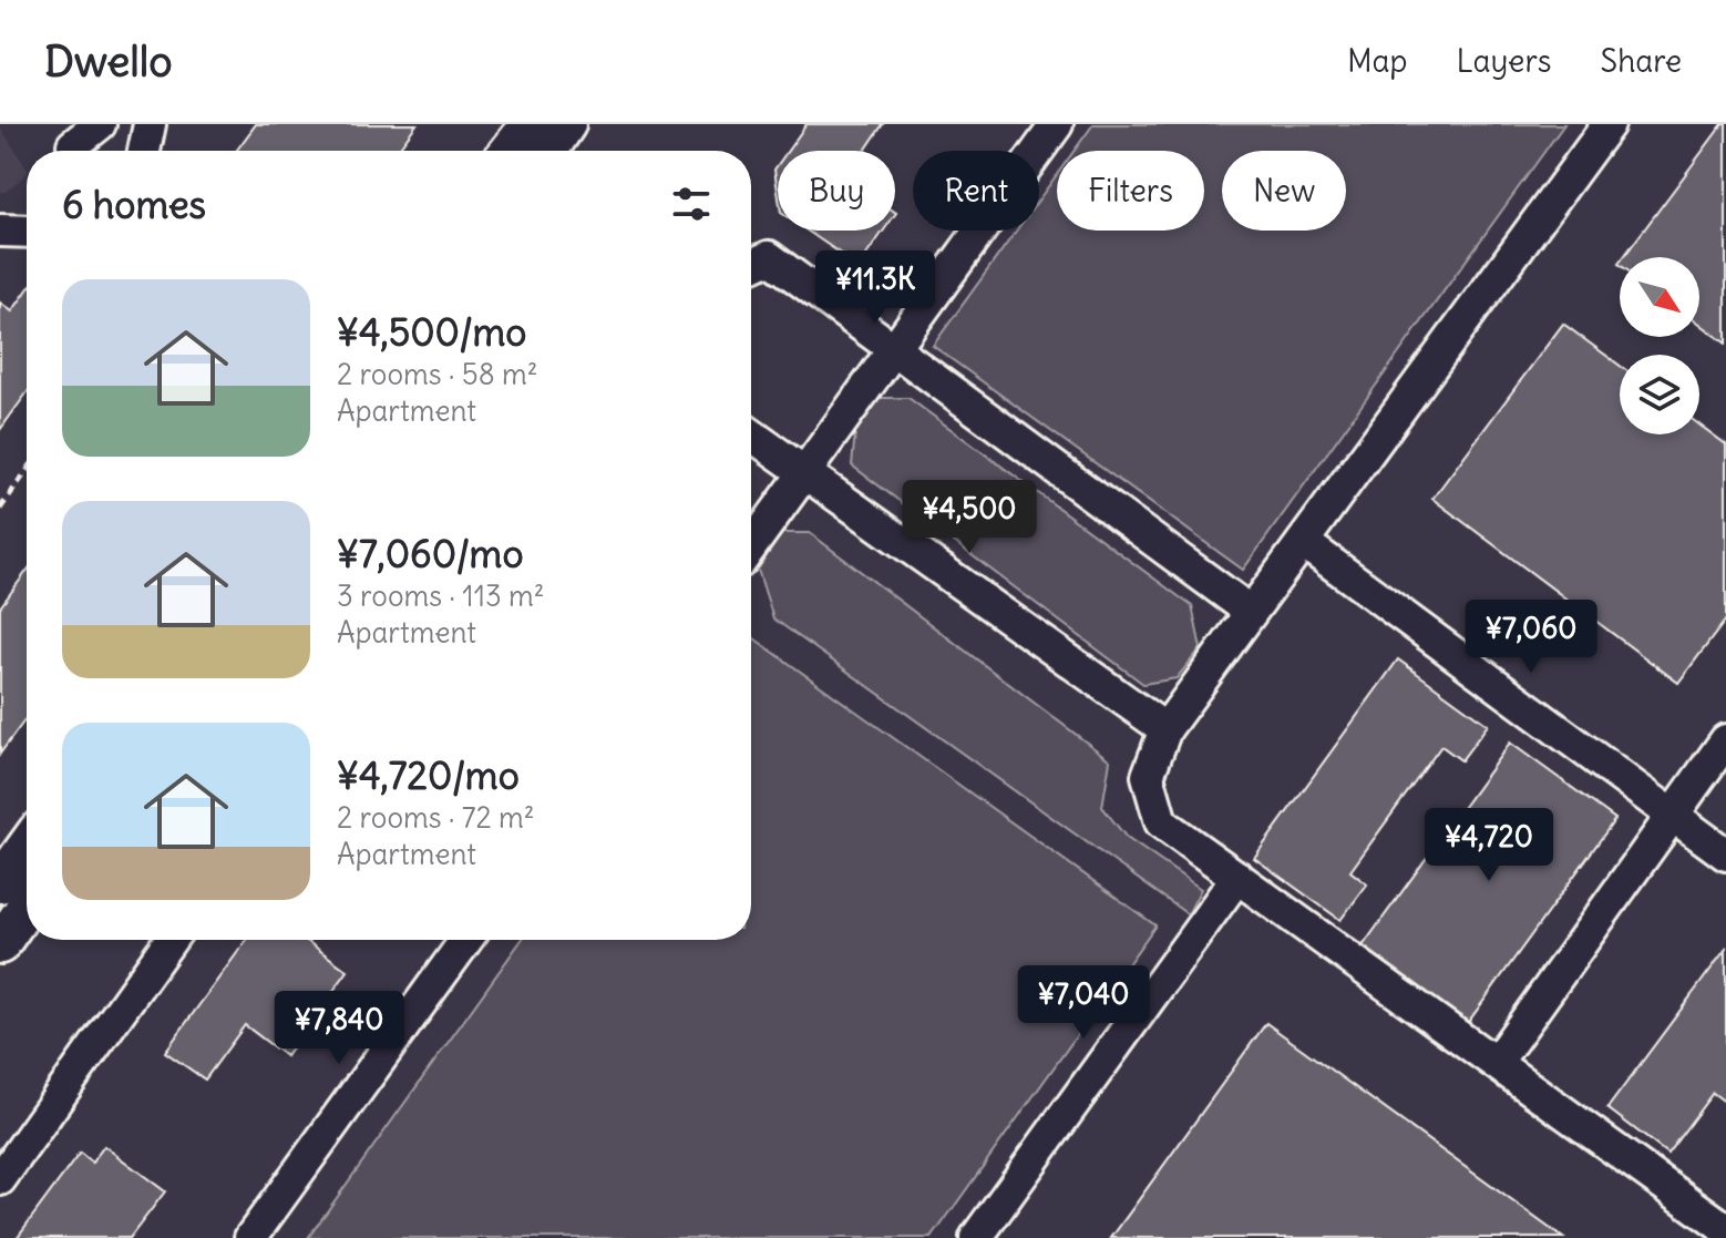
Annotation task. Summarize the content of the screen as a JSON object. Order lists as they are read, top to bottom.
{
  "north": "bottom right",
  "page": {
    "header": "Dwello",
    "nav": ["Map", "Layers", "Share"],
    "chip": [
      "Buy",
      "Rent",
      "Filters",
      "New"
    ],
    "heading": "6 homes",
    "price": [
      "¥11.3K",
      "¥4,500",
      "¥7,060",
      "¥4,720",
      "¥7,040",
      "¥7,840"
    ],
    "list": [
      {
        "name": "¥4,500/mo",
        "note": "2 rooms · 58 m² · Apartment"
      },
      {
        "name": "¥7,060/mo",
        "note": "3 rooms · 113 m² · Apartment"
      },
      {
        "name": "¥4,720/mo",
        "note": "2 rooms · 72 m² · Apartment"
      }
    ]
  }
}
